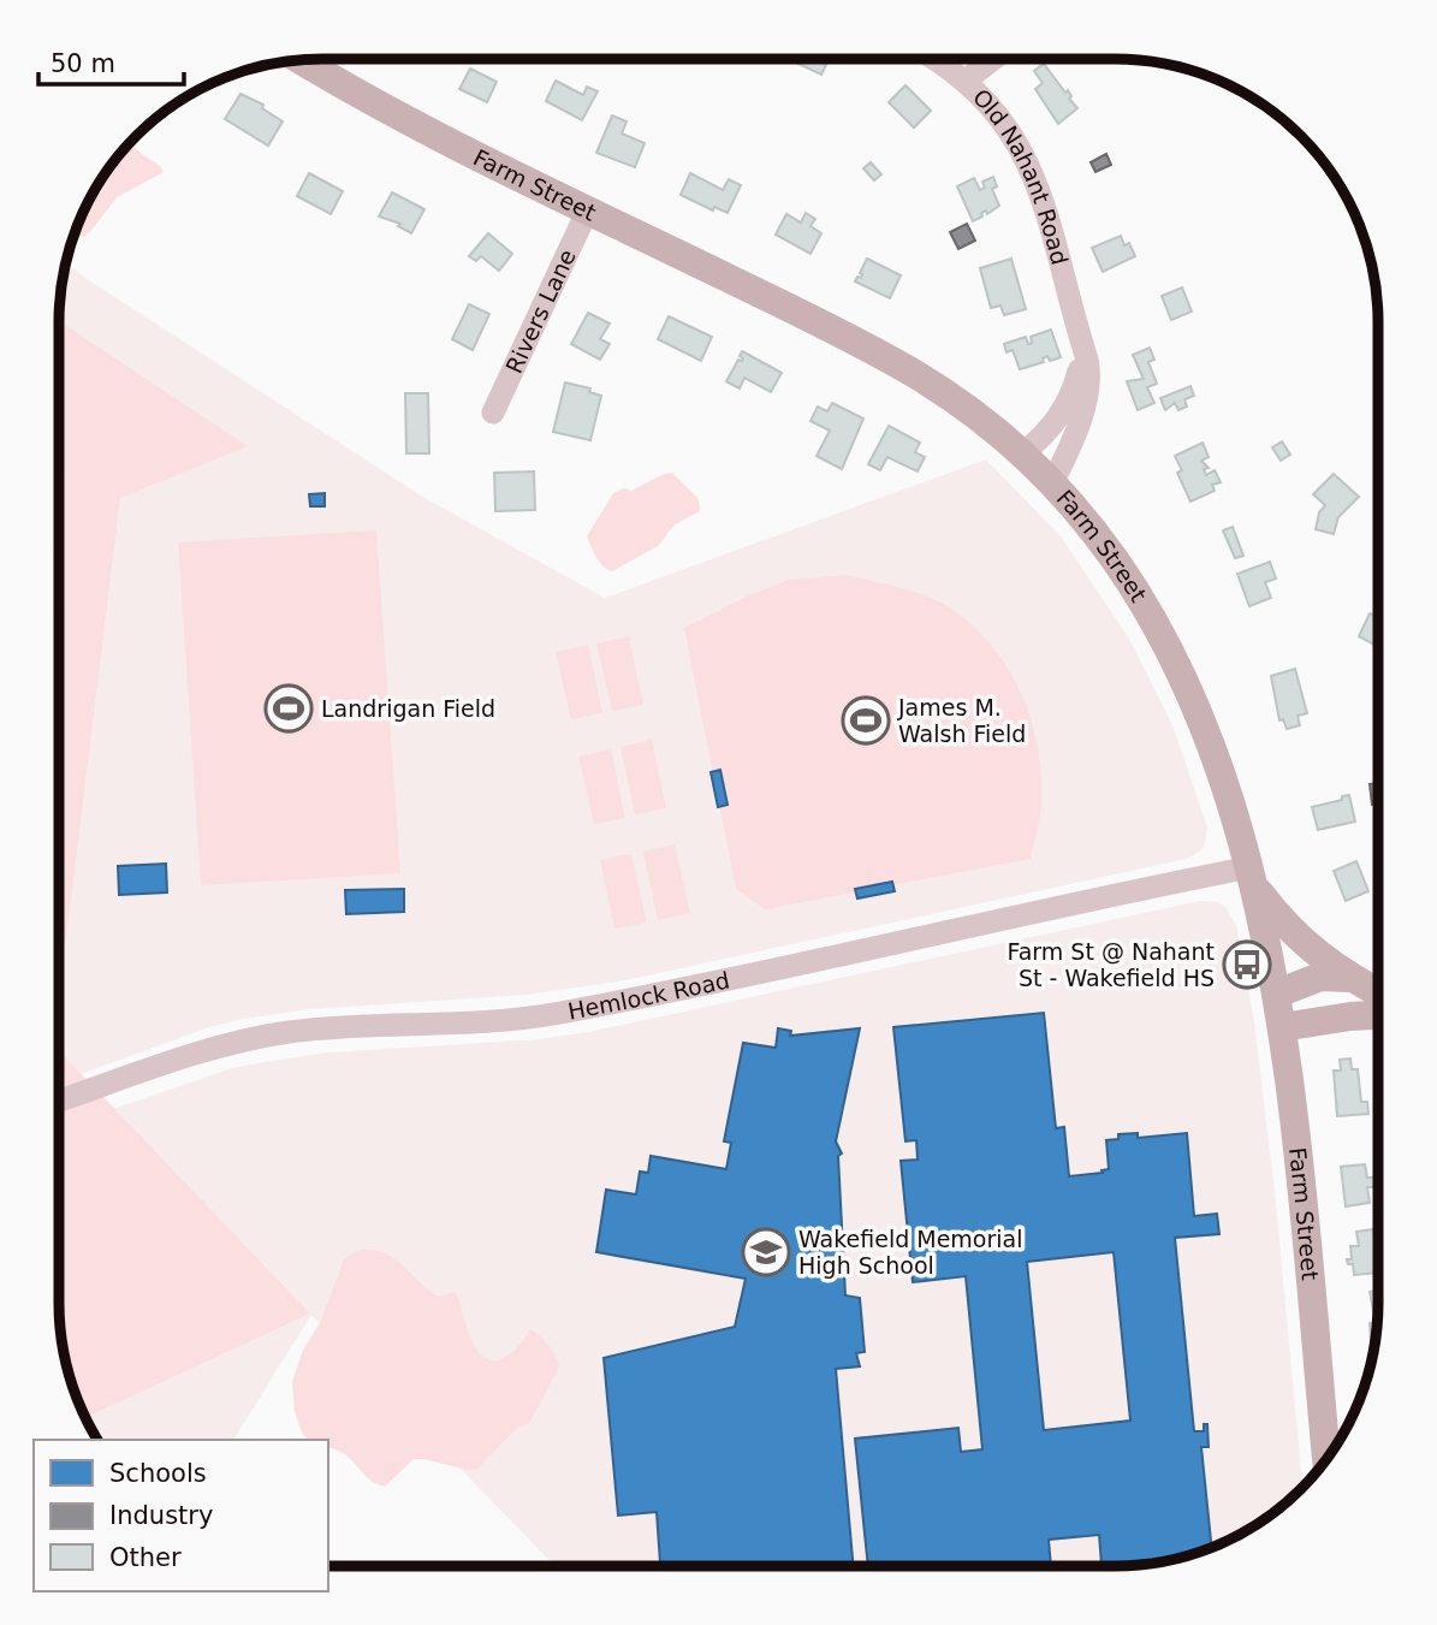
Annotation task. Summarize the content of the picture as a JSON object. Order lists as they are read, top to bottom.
{
  "streets": {
    "main road": ["Farm Street"],
    "street": ["Old Nahant Road", "Rivers Lane", "Hemlock Road"]
  },
  "crossings": [
    ["Old Nahant Road", "Farm Street"],
    ["Farm Street", "Rivers Lane"],
    ["Farm Street", "Hemlock Road"]
  ],
  "places": {
    "sports": ["Landrigan Field", "James M. Walsh Field"],
    "bus stop": ["Farm St @ Nahant St - Wakefield HS"],
    "school or university": ["Wakefield Memorial High School"]
  },
  "legend": ["Schools", "Industry", "Other"],
  "scale_bar": "50 m"
}
